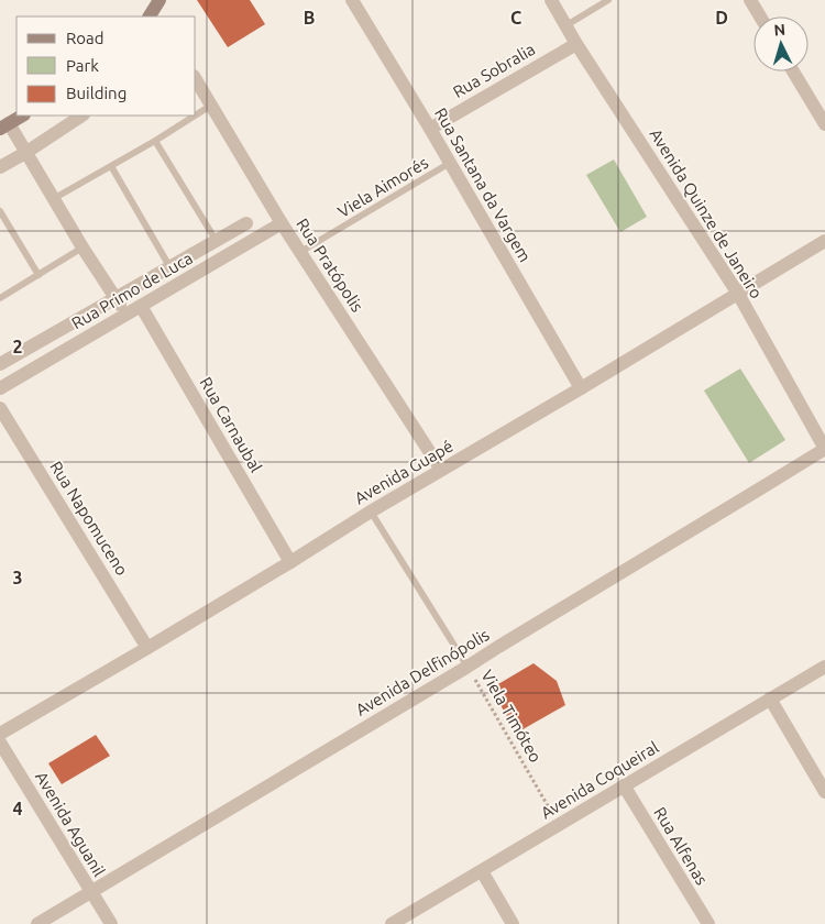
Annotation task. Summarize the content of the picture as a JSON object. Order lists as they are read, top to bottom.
{
  "streets": {
    "street": [
      "Rua Sobralia",
      "Rua Santana da Vargem",
      "Avenida Quinze de Janeiro",
      "Rua Pratópolis",
      "Rua Primo de Luca",
      "Rua Carnaubal",
      "Avenida Guapé",
      "Rua Napomuceno",
      "Avenida Delfinópolis",
      "Avenida Coqueiral",
      "Avenida Aguanil",
      "Rua Alfenas"
    ],
    "lane": ["Viela Aimorés", "Viela Timóteo"]
  },
  "crossings": [
    ["Rua Sobralia", "Rua Santana da Vargem"],
    ["Rua Sobralia", "Avenida Quinze de Janeiro"],
    ["Rua Santana da Vargem", "Viela Aimorés"],
    ["Rua Santana da Vargem", "Avenida Guapé"],
    ["Viela Aimorés", "Rua Pratópolis"],
    ["Avenida Quinze de Janeiro", "Avenida Guapé"],
    ["Avenida Quinze de Janeiro", "Avenida Delfinópolis"],
    ["Rua Pratópolis", "Rua Primo de Luca"],
    ["Rua Pratópolis", "Avenida Guapé"],
    ["Rua Primo de Luca", "Rua Carnaubal"],
    ["Rua Carnaubal", "Avenida Guapé"],
    ["Avenida Guapé", "Rua Napomuceno"],
    ["Avenida Guapé", "Viela Timóteo"],
    ["Avenida Delfinópolis", "Viela Timóteo"],
    ["Avenida Delfinópolis", "Avenida Aguanil"],
    ["Viela Timóteo", "Avenida Coqueiral"],
    ["Avenida Coqueiral", "Rua Alfenas"]
  ],
  "legend": ["Road", "Park", "Building"],
  "north": "top",
  "grid": {
    "columns": ["B", "C", "D"],
    "rows": ["2", "3", "4"]
  }
}
